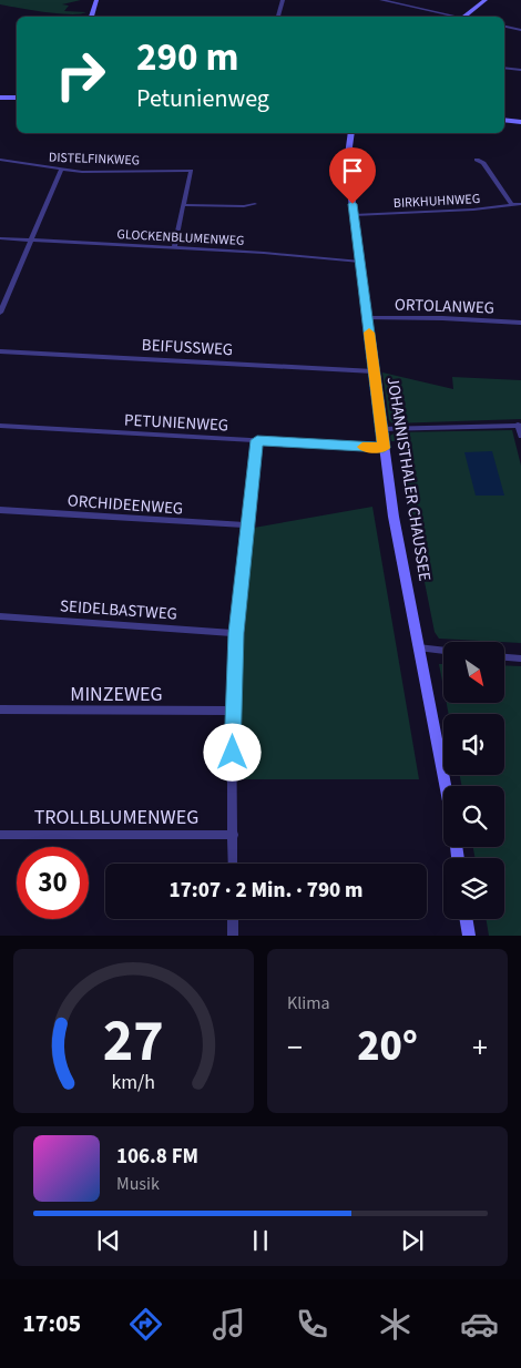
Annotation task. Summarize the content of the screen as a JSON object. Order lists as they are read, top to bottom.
{
  "streets": {
    "street": [
      "DISTELFINKWEG",
      "BIRKHUHNWEG",
      "GLOCKENBLUMENWEG",
      "ORTOLANWEG",
      "BEIFUSSWEG",
      "PETUNIENWEG",
      "JOHANNISTHALER CHAUSSEE",
      "ORCHIDEENWEG",
      "SEIDELBASTWEG",
      "MINZEWEG",
      "TROLLBLUMENWEG"
    ]
  },
  "crossings": [
    ["BIRKHUHNWEG", "JOHANNISTHALER CHAUSSEE"],
    ["GLOCKENBLUMENWEG", "JOHANNISTHALER CHAUSSEE"],
    ["ORTOLANWEG", "JOHANNISTHALER CHAUSSEE"],
    ["BEIFUSSWEG", "JOHANNISTHALER CHAUSSEE"],
    ["PETUNIENWEG", "JOHANNISTHALER CHAUSSEE"]
  ],
  "north": "bottom right",
  "page": {
    "turn": ["290 m", "Petunienweg"],
    "limit": "30",
    "trip": "17:07 · 2 Min. · 790 m",
    "tile": "Klima",
    "heat": ["−", "20°", "+"],
    "song": ["106.8 FM", "Musik"],
    "tabs": "17:05",
    "gauge": ["27", "km/h"]
  }
}
